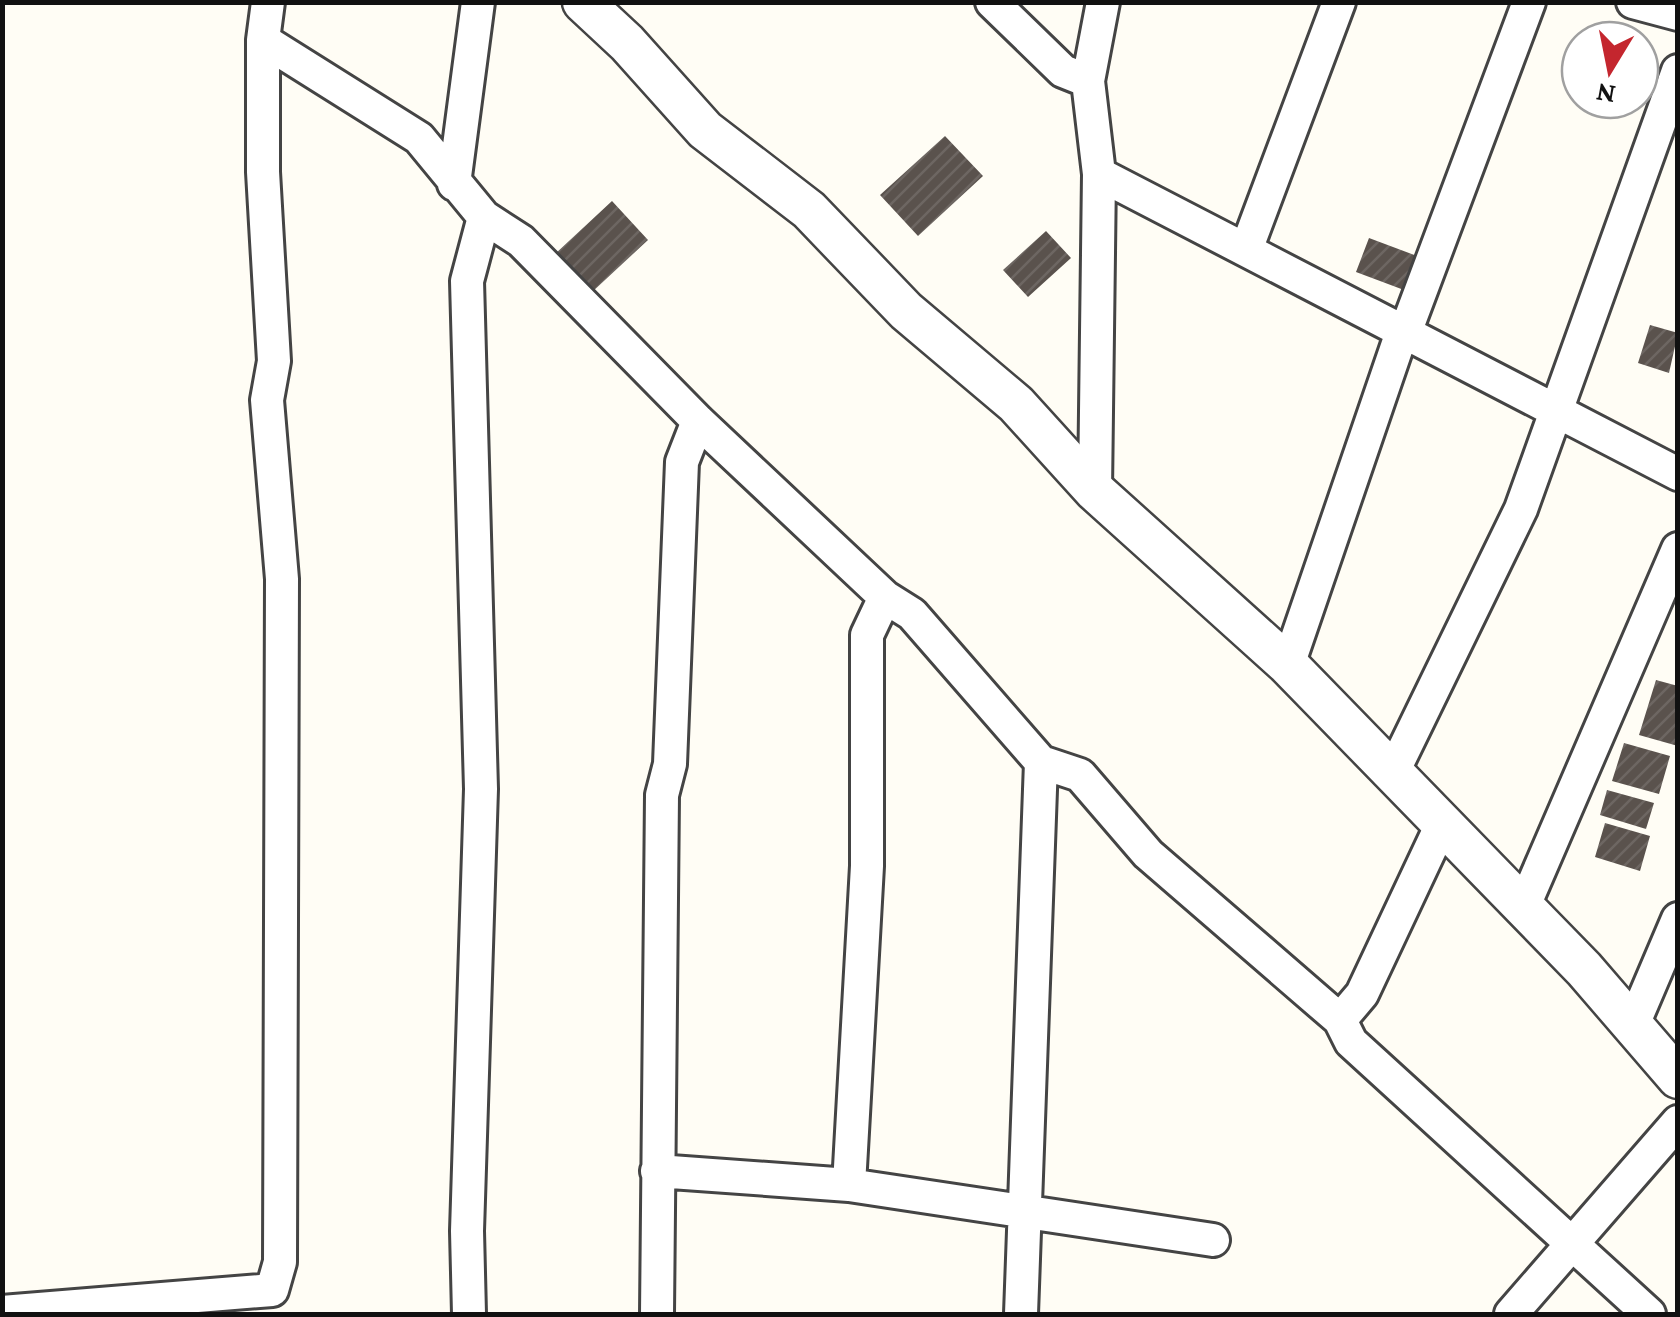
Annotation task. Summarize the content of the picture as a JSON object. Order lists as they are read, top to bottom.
{
  "north": "bottom"
}
